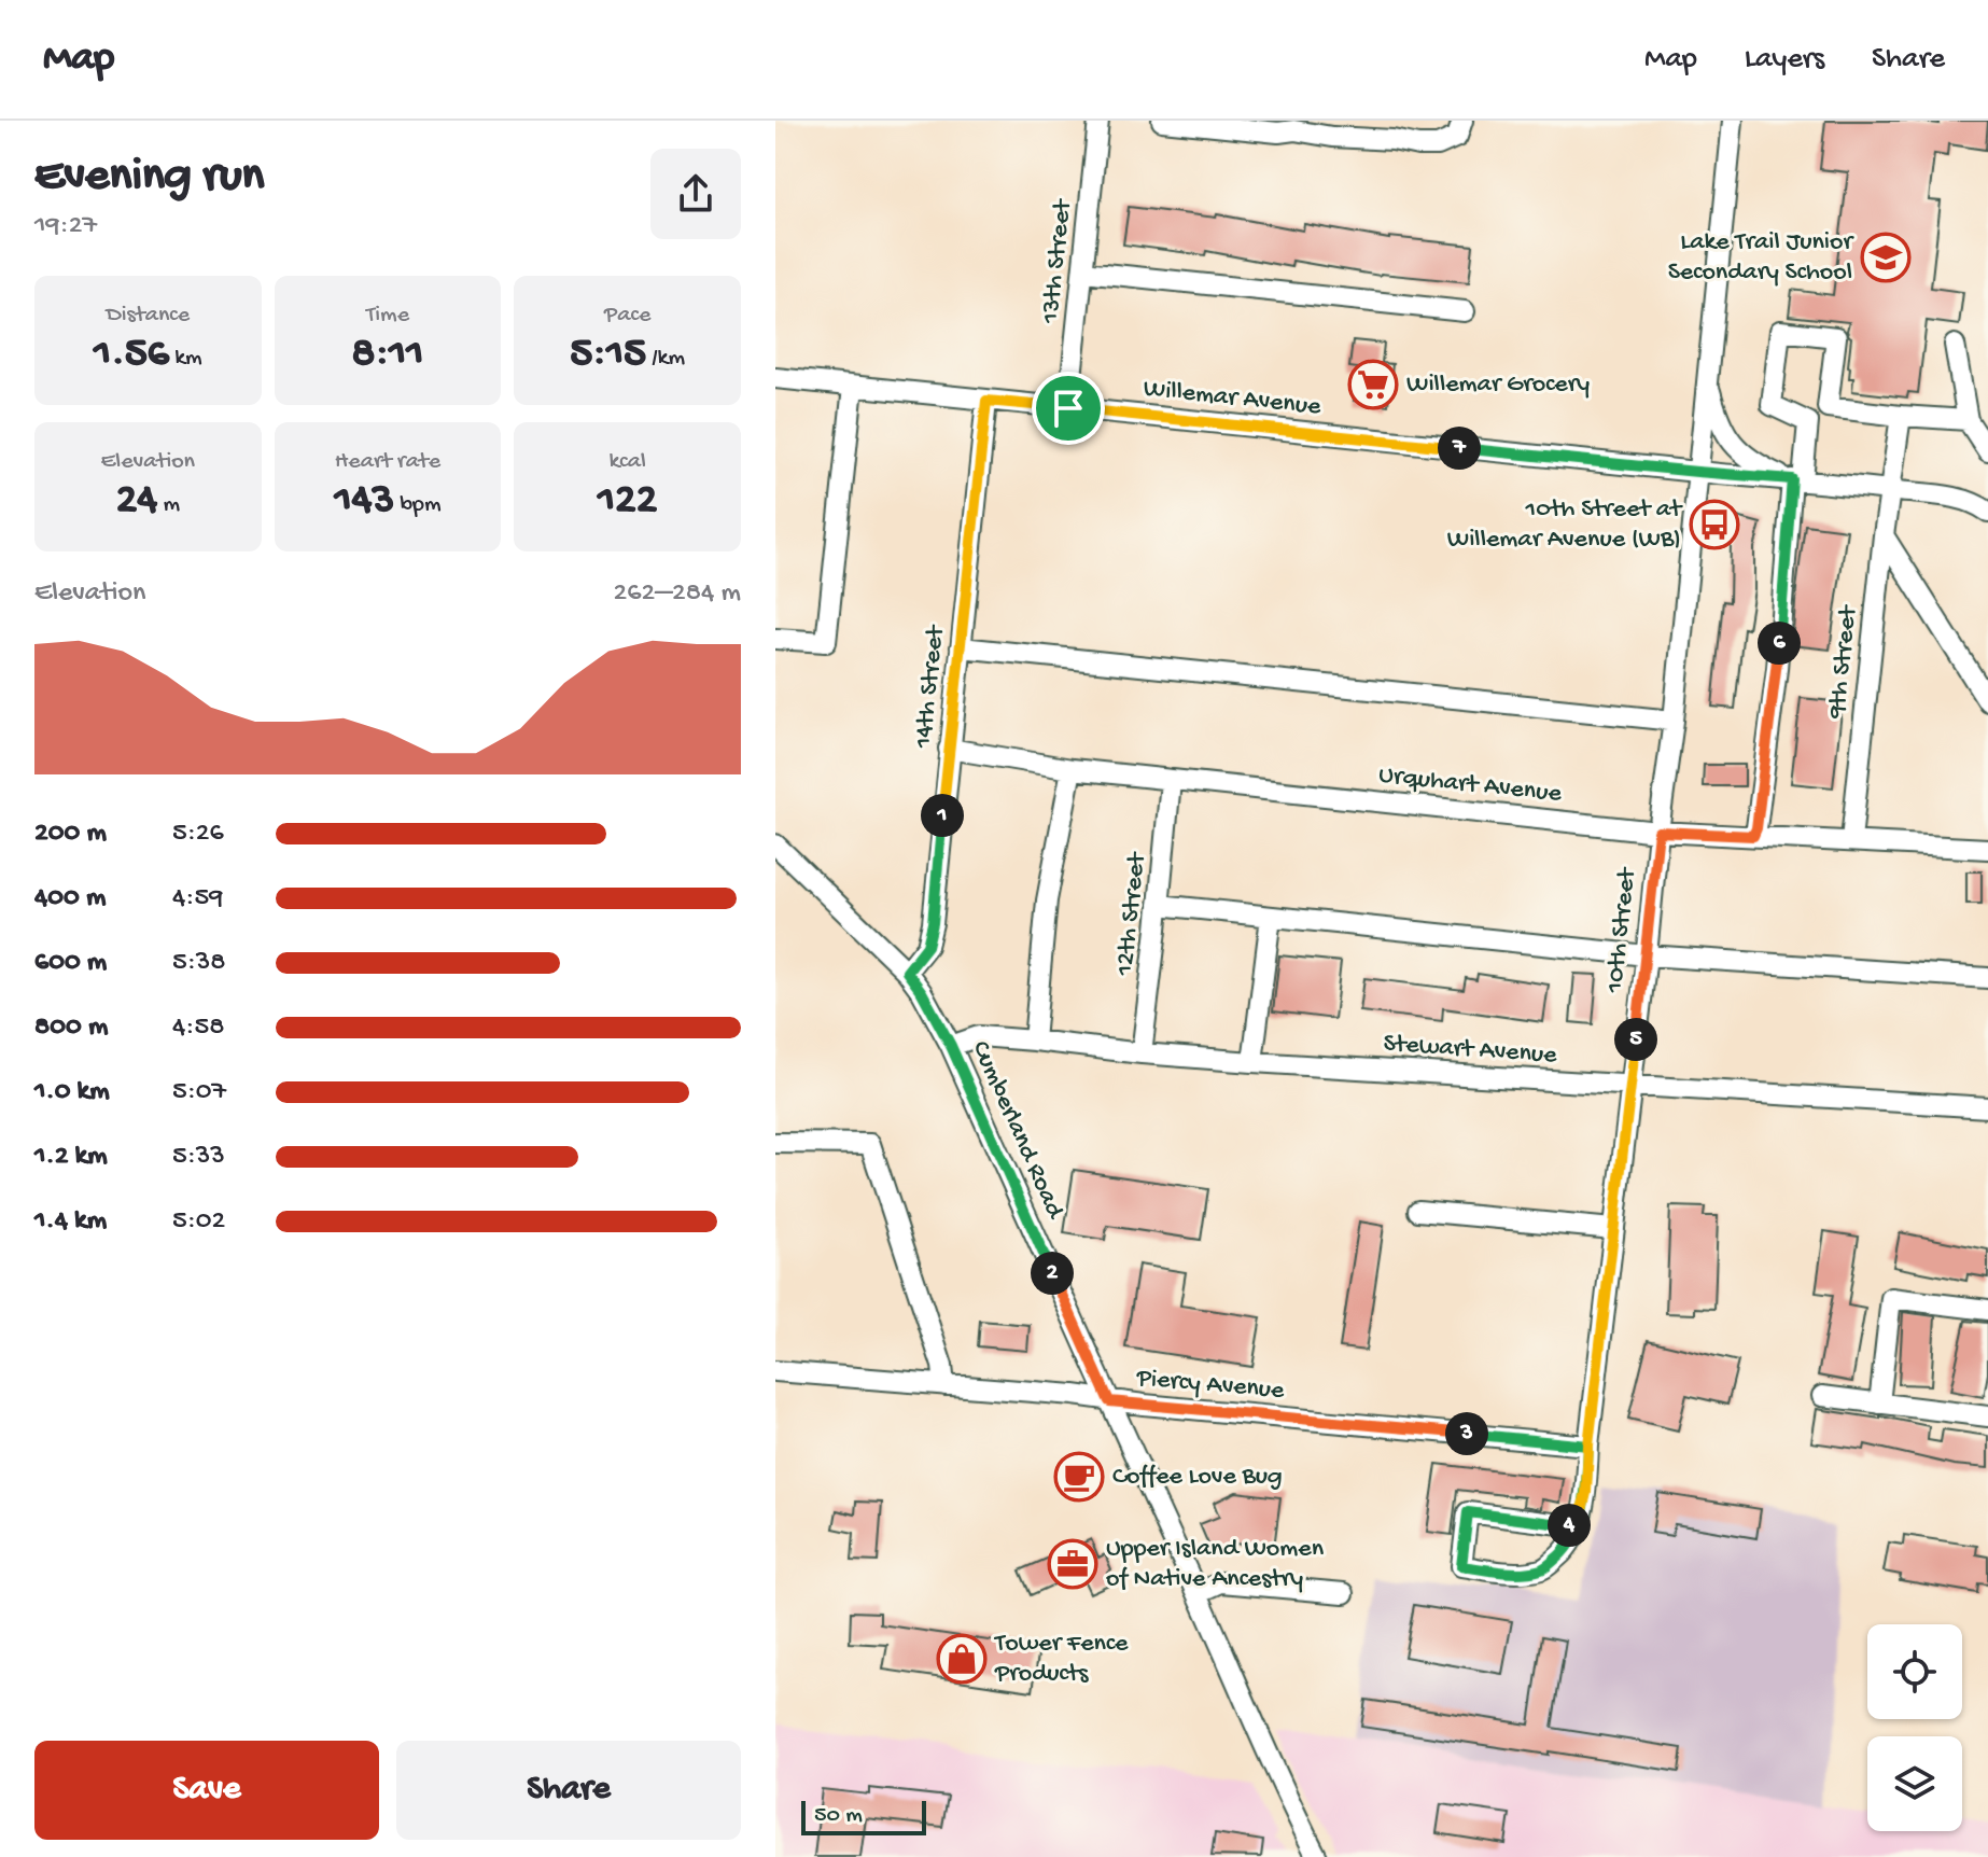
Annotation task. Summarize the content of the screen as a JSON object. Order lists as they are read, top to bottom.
{
  "streets": {
    "street": [
      "13th Street",
      "Willemar Avenue",
      "9th Street",
      "14th Street",
      "Urquhart Avenue",
      "12th Street",
      "10th Street",
      "Stewart Avenue",
      "Cumberland Road",
      "Piercy Avenue"
    ]
  },
  "crossings": [
    ["13th Street", "Willemar Avenue"],
    ["Willemar Avenue", "9th Street"],
    ["Willemar Avenue", "14th Street"],
    ["Willemar Avenue", "10th Street"],
    ["9th Street", "Urquhart Avenue"],
    ["14th Street", "Urquhart Avenue"],
    ["14th Street", "Cumberland Road"],
    ["Urquhart Avenue", "12th Street"],
    ["Urquhart Avenue", "10th Street"],
    ["12th Street", "Stewart Avenue"],
    ["10th Street", "Stewart Avenue"],
    ["10th Street", "Piercy Avenue"],
    ["Stewart Avenue", "Cumberland Road"],
    ["Cumberland Road", "Piercy Avenue"]
  ],
  "places": {
    "school or university": ["Lake Trail Junior Secondary School"],
    "supermarket": ["Willemar Grocery"],
    "bus stop": ["10th Street at Willemar Avenue (WB)"],
    "cafe": ["Coffee Love Bug"],
    "office": ["Upper Island Women of Native Ancestry"],
    "shop": ["Tower Fence Products"]
  },
  "scale_bar": "50 m",
  "page": {
    "header": "Map",
    "nav": ["Map", "Layers", "Share"],
    "heading": ["Evening run", "19:27"],
    "stats": [
      ["Distance", "1.56 km"],
      ["Time", "8:11"],
      ["Pace", "5:15 /km"],
      ["Elevation", "24 m"],
      ["Heart rate", "143 bpm"],
      ["kcal", "122"]
    ],
    "pins": [
      "7",
      "6",
      "1",
      "5",
      "2",
      "3",
      "4"
    ],
    "chart": ["Elevation", "262–284 m"],
    "list": [
      {
        "name": "200 m",
        "note": "5:26"
      },
      {
        "name": "400 m",
        "note": "4:59"
      },
      {
        "name": "600 m",
        "note": "5:38"
      },
      {
        "name": "800 m",
        "note": "4:58"
      },
      {
        "name": "1.0 km",
        "note": "5:07"
      },
      {
        "name": "1.2 km",
        "note": "5:33"
      },
      {
        "name": "1.4 km",
        "note": "5:02"
      }
    ],
    "buttons": ["Save", "Share"],
    "scale": "50 m"
  }
}
